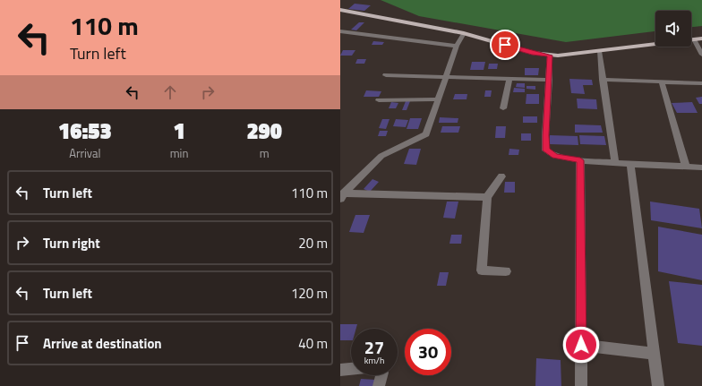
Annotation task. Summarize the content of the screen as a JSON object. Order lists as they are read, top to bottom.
{
  "page": {
    "turn": ["110 m", "Turn left"],
    "eta": [
      "16:53",
      "Arrival",
      "1",
      "min",
      "290",
      "m"
    ],
    "list": [
      {
        "name": "Turn left",
        "value": "110 m"
      },
      {
        "name": "Turn right",
        "value": "20 m"
      },
      {
        "name": "Turn left",
        "value": "120 m"
      },
      {
        "name": "Arrive at destination",
        "value": "40 m"
      }
    ],
    "speed": "27 km/h",
    "limit": "30"
  }
}
